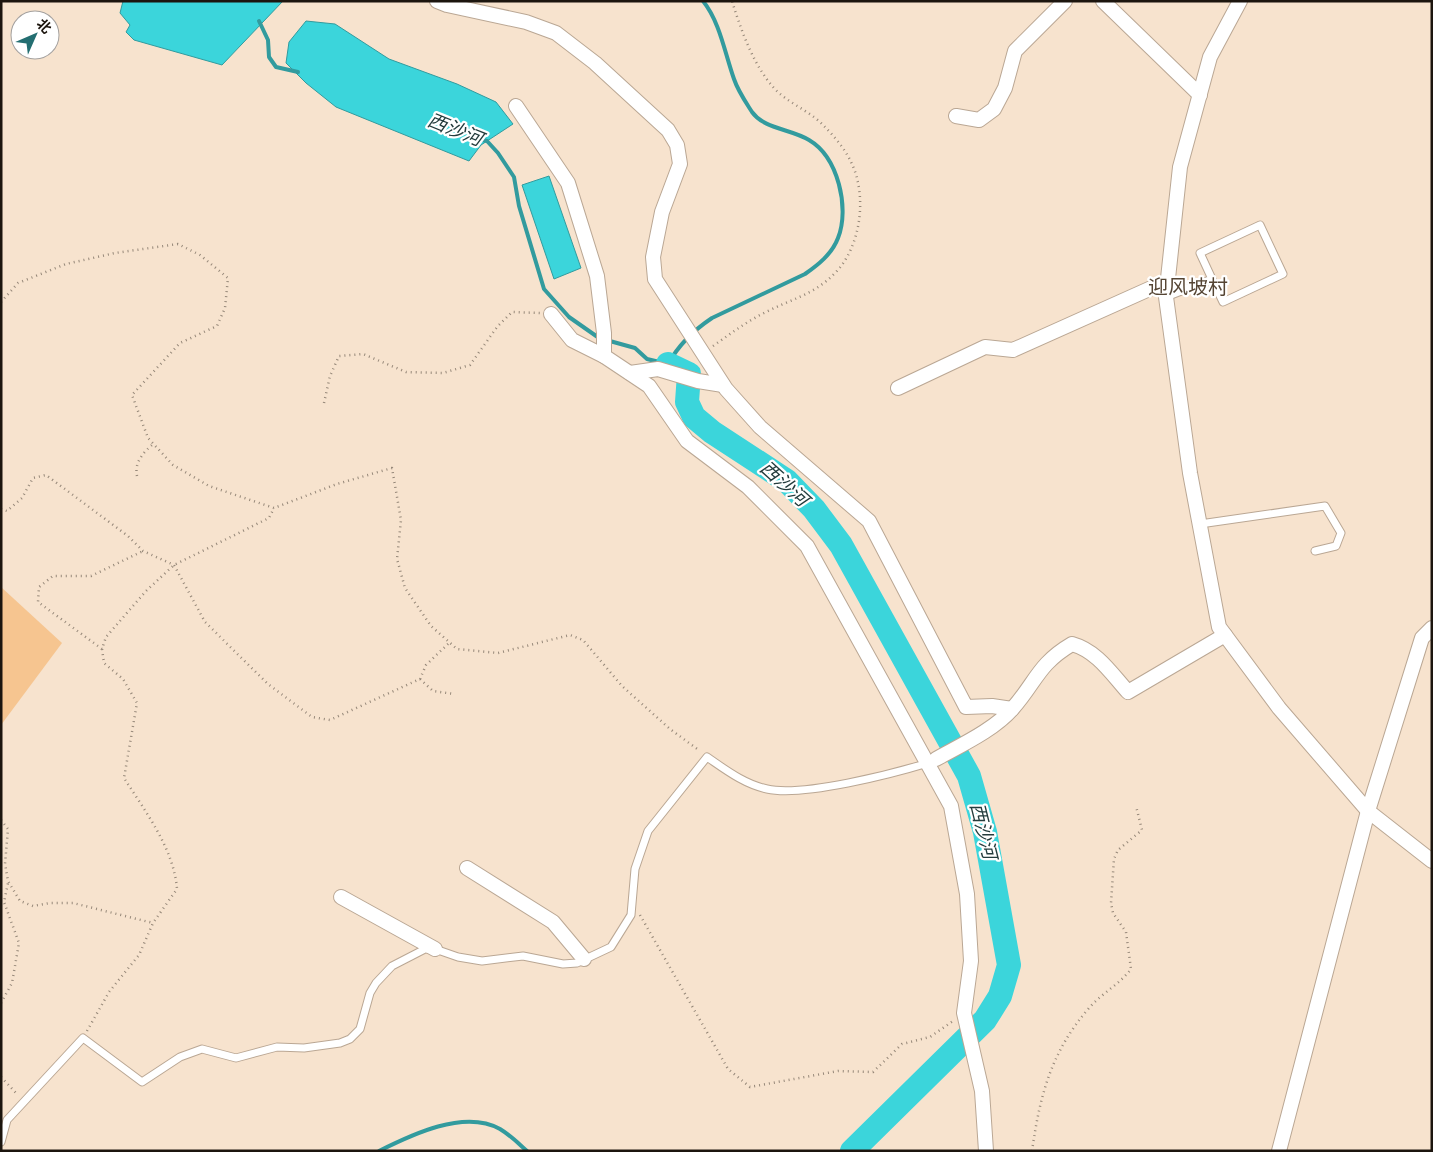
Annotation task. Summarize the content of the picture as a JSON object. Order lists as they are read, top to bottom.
{
  "districts": ["迎风坡村"],
  "water": ["西沙河"],
  "north": "top right"
}
